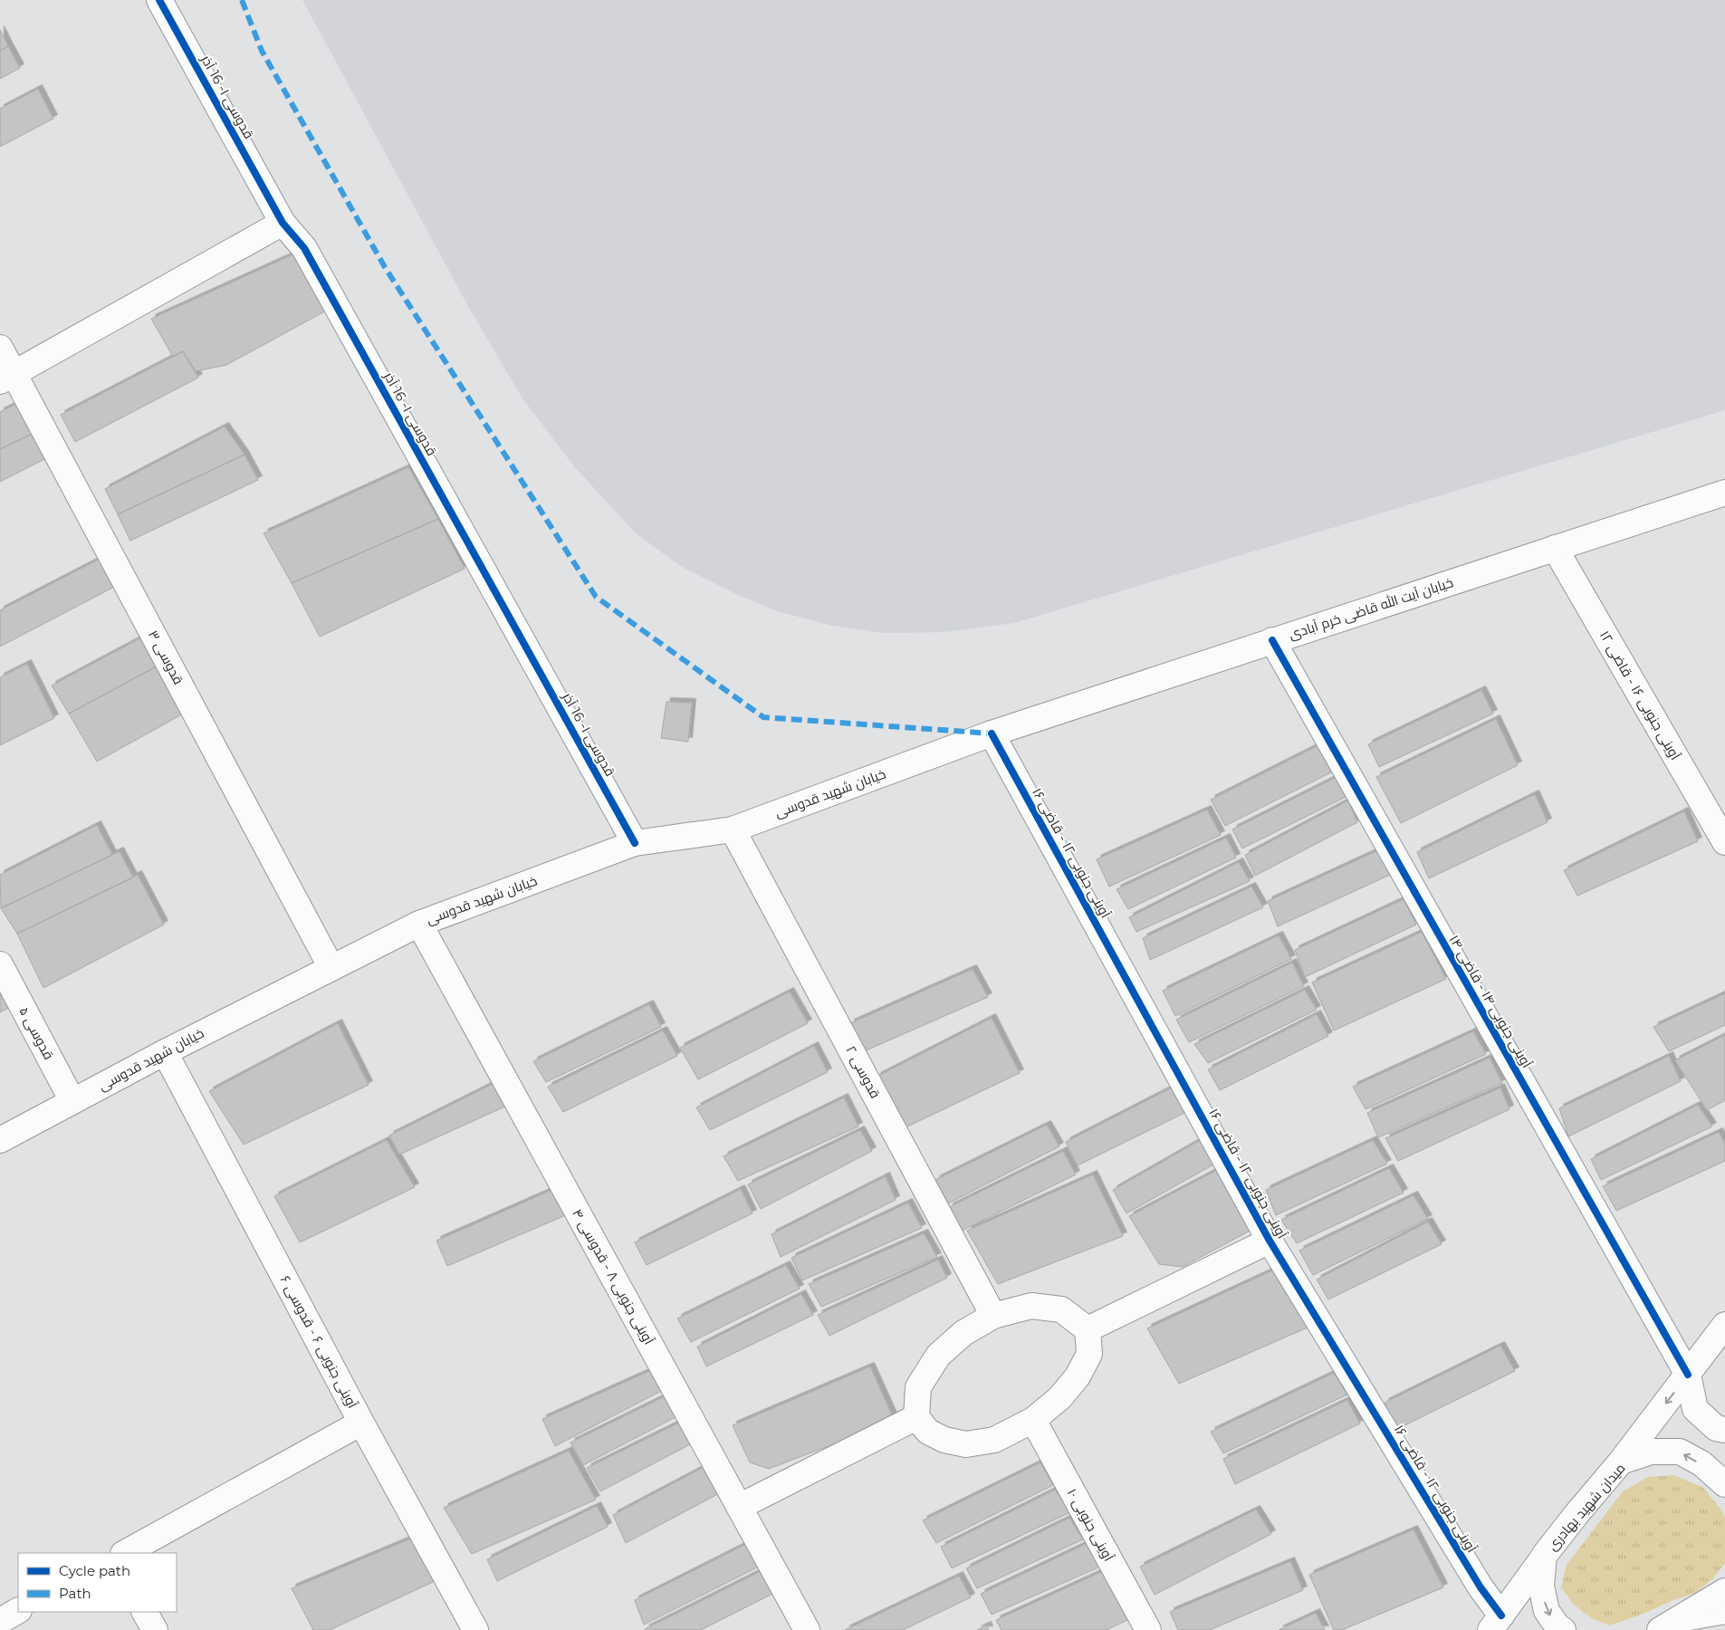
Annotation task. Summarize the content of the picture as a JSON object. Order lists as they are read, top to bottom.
{
  "streets": {
    "street": [
      "قدوسی ۱- 16 آذر",
      "خیابان آیت الله قاضی خرم آبادی",
      "قدوسی ۳",
      "آوینی جنوبی ۱۶ - قاضی ۱۲",
      "خیابان شهید قدوسی",
      "آوینی جنوبی ۱۲ - قاضی ۱۶",
      "آوینی جنوبی ۱۴ - قاضی ۱۴",
      "قدوسی ۵",
      "قدوسی ۲",
      "آوینی جنوبی ۸ - قدوسی ۴",
      "آوینی جنوبی ۶ - قدوسی ۶",
      "میدان شهید بهادری",
      "آوینی جنوبی ۱۰"
    ]
  },
  "crossings": [
    ["قدوسی ۱- 16 آذر", "خیابان شهید قدوسی"],
    ["خیابان آیت الله قاضی خرم آبادی", "آوینی جنوبی ۱۶ - قاضی ۱۲"],
    ["خیابان آیت الله قاضی خرم آبادی", "خیابان شهید قدوسی"],
    ["خیابان آیت الله قاضی خرم آبادی", "آوینی جنوبی ۱۲ - قاضی ۱۶"],
    ["خیابان آیت الله قاضی خرم آبادی", "آوینی جنوبی ۱۴ - قاضی ۱۴"],
    ["قدوسی ۳", "خیابان شهید قدوسی"],
    ["خیابان شهید قدوسی", "آوینی جنوبی ۱۲ - قاضی ۱۶"],
    ["خیابان شهید قدوسی", "قدوسی ۵"],
    ["خیابان شهید قدوسی", "قدوسی ۲"],
    ["خیابان شهید قدوسی", "آوینی جنوبی ۸ - قدوسی ۴"],
    ["خیابان شهید قدوسی", "آوینی جنوبی ۶ - قدوسی ۶"],
    ["قدوسی ۲", "آوینی جنوبی ۱۰"]
  ],
  "legend": ["Cycle path", "Path"]
}
